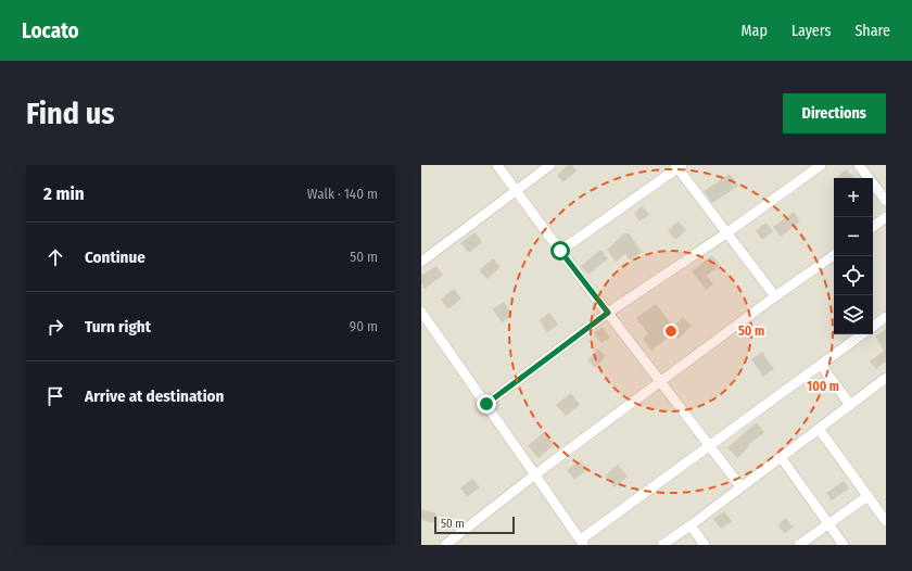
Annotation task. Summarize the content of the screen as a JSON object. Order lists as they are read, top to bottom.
{
  "scale_bar": "50 m",
  "page": {
    "header": "Locato",
    "nav": ["Map", "Layers", "Share"],
    "buttons": "Directions",
    "title": "Find us",
    "heading": ["2 min", "Walk · 140 m"],
    "map_buttons": ["+", "−"],
    "list": [
      ["Continue", "50 m"],
      ["Turn right", "90 m"],
      "Arrive at destination"
    ],
    "scale": "50 m"
  },
  "rings": ["50 m", "100 m"]
}
